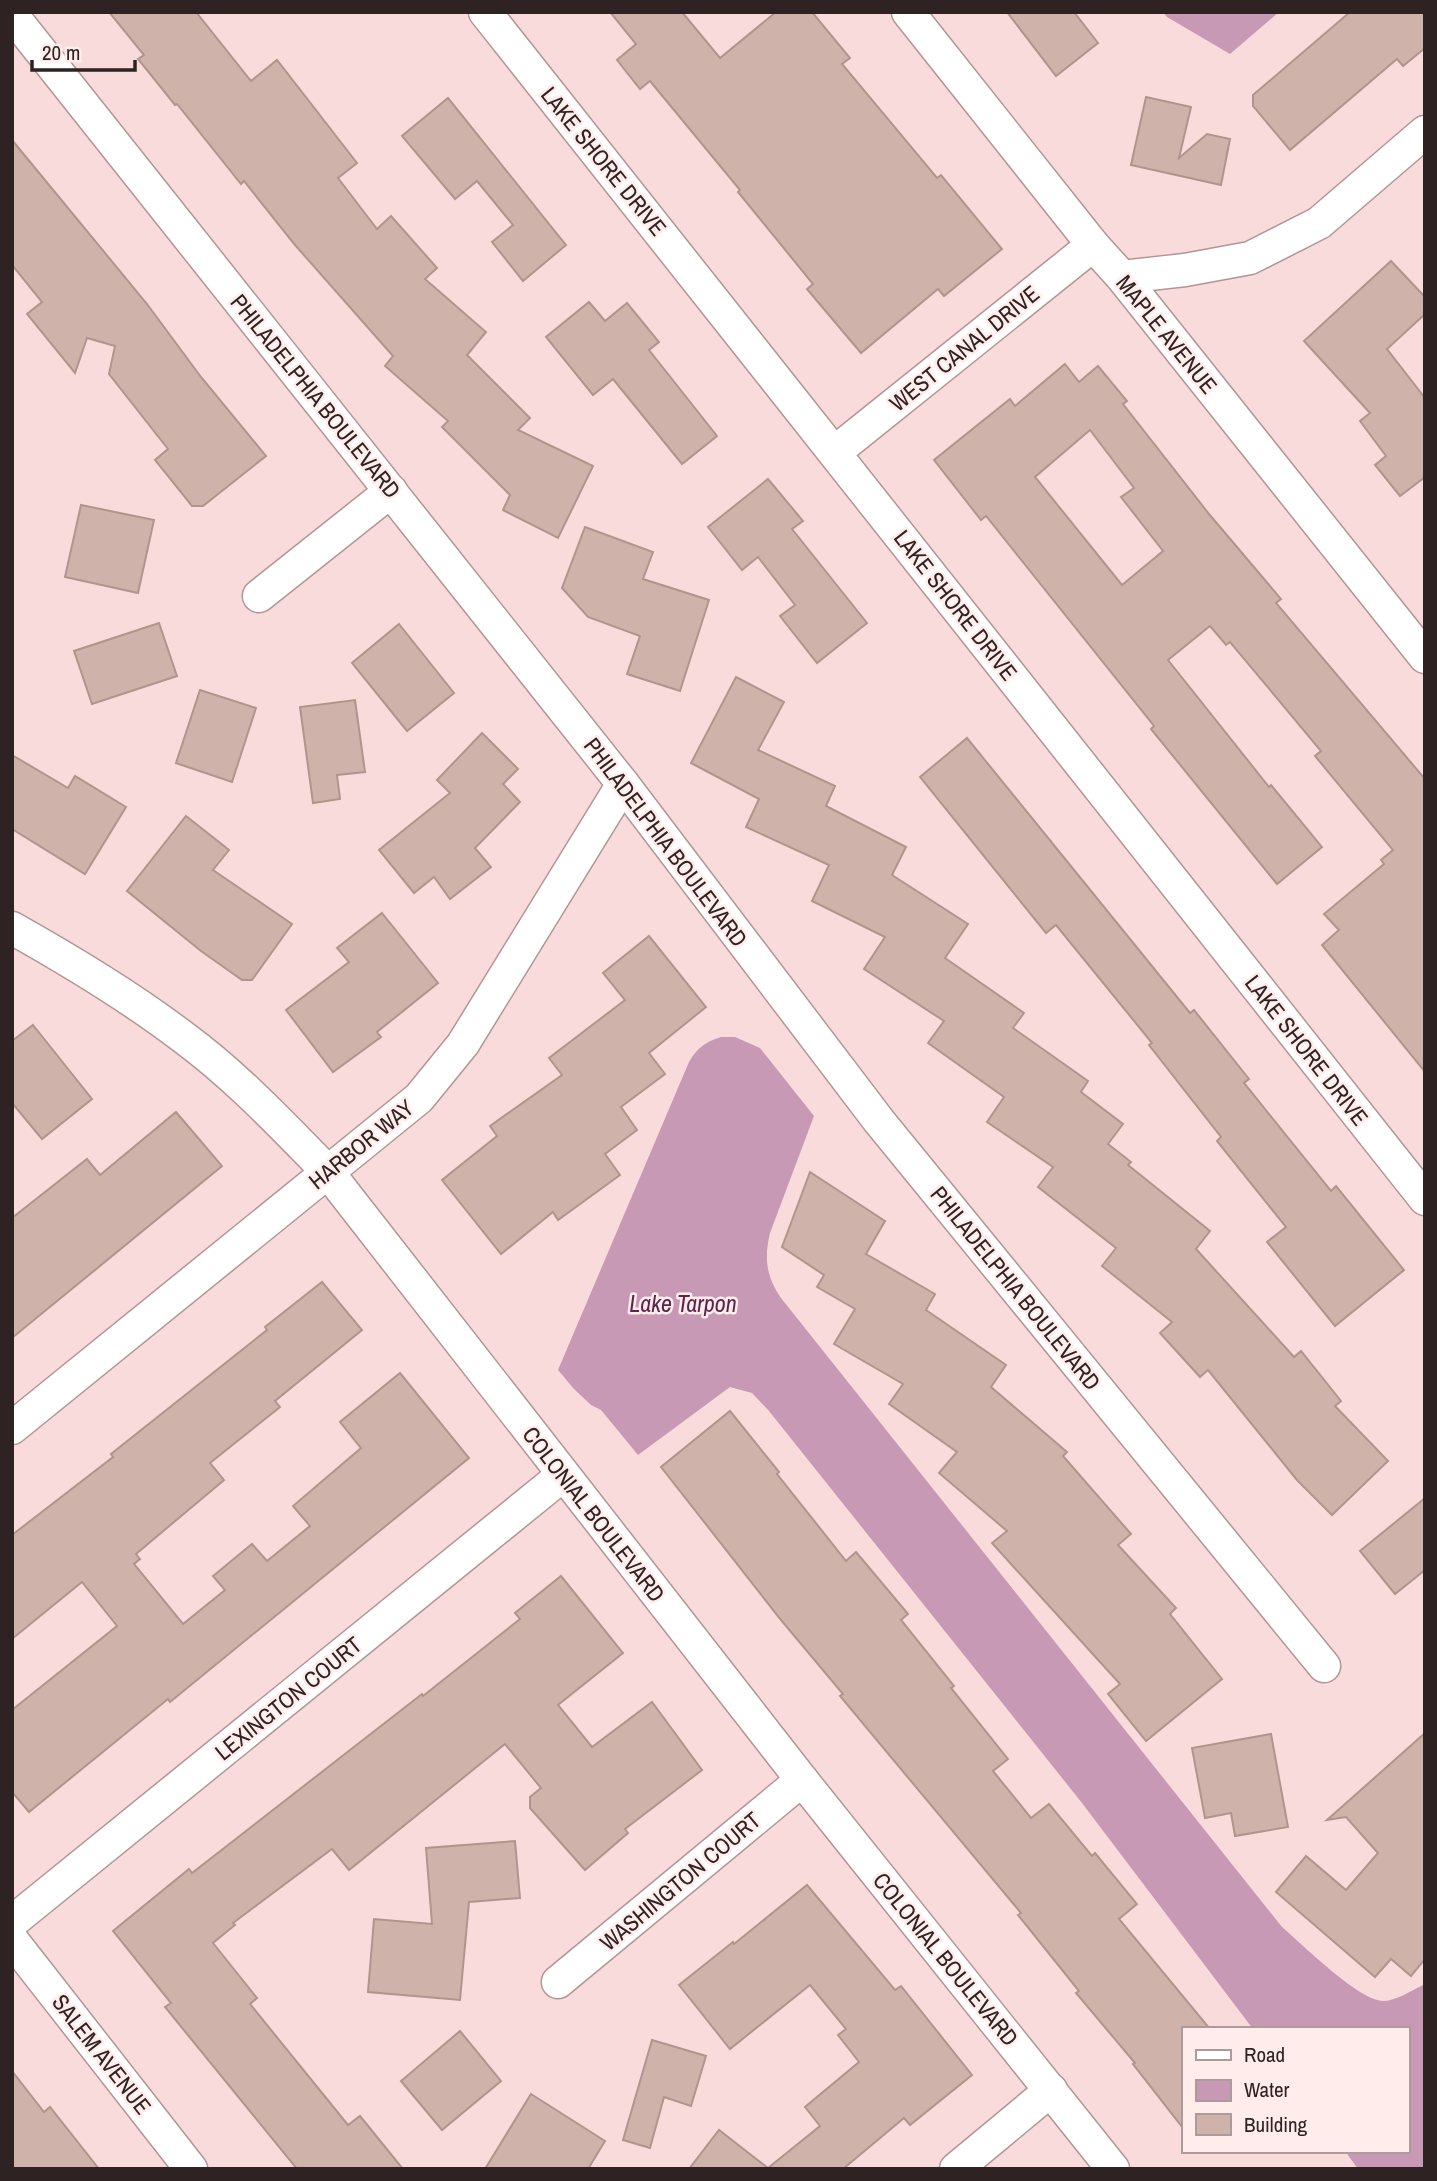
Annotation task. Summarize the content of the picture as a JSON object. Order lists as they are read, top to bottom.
{
  "streets": {
    "street": [
      "LAKE SHORE DRIVE",
      "MAPLE AVENUE",
      "WEST CANAL DRIVE",
      "PHILADELPHIA BOULEVARD",
      "HARBOR WAY",
      "COLONIAL BOULEVARD",
      "LEXINGTON COURT",
      "WASHINGTON COURT",
      "SALEM AVENUE"
    ]
  },
  "crossings": [
    ["LAKE SHORE DRIVE", "WEST CANAL DRIVE"],
    ["MAPLE AVENUE", "WEST CANAL DRIVE"],
    ["PHILADELPHIA BOULEVARD", "HARBOR WAY"],
    ["HARBOR WAY", "COLONIAL BOULEVARD"],
    ["COLONIAL BOULEVARD", "LEXINGTON COURT"],
    ["COLONIAL BOULEVARD", "WASHINGTON COURT"]
  ],
  "water": ["Lake Tarpon"],
  "legend": ["Road", "Water", "Building"],
  "scale_bar": "20 m"
}
